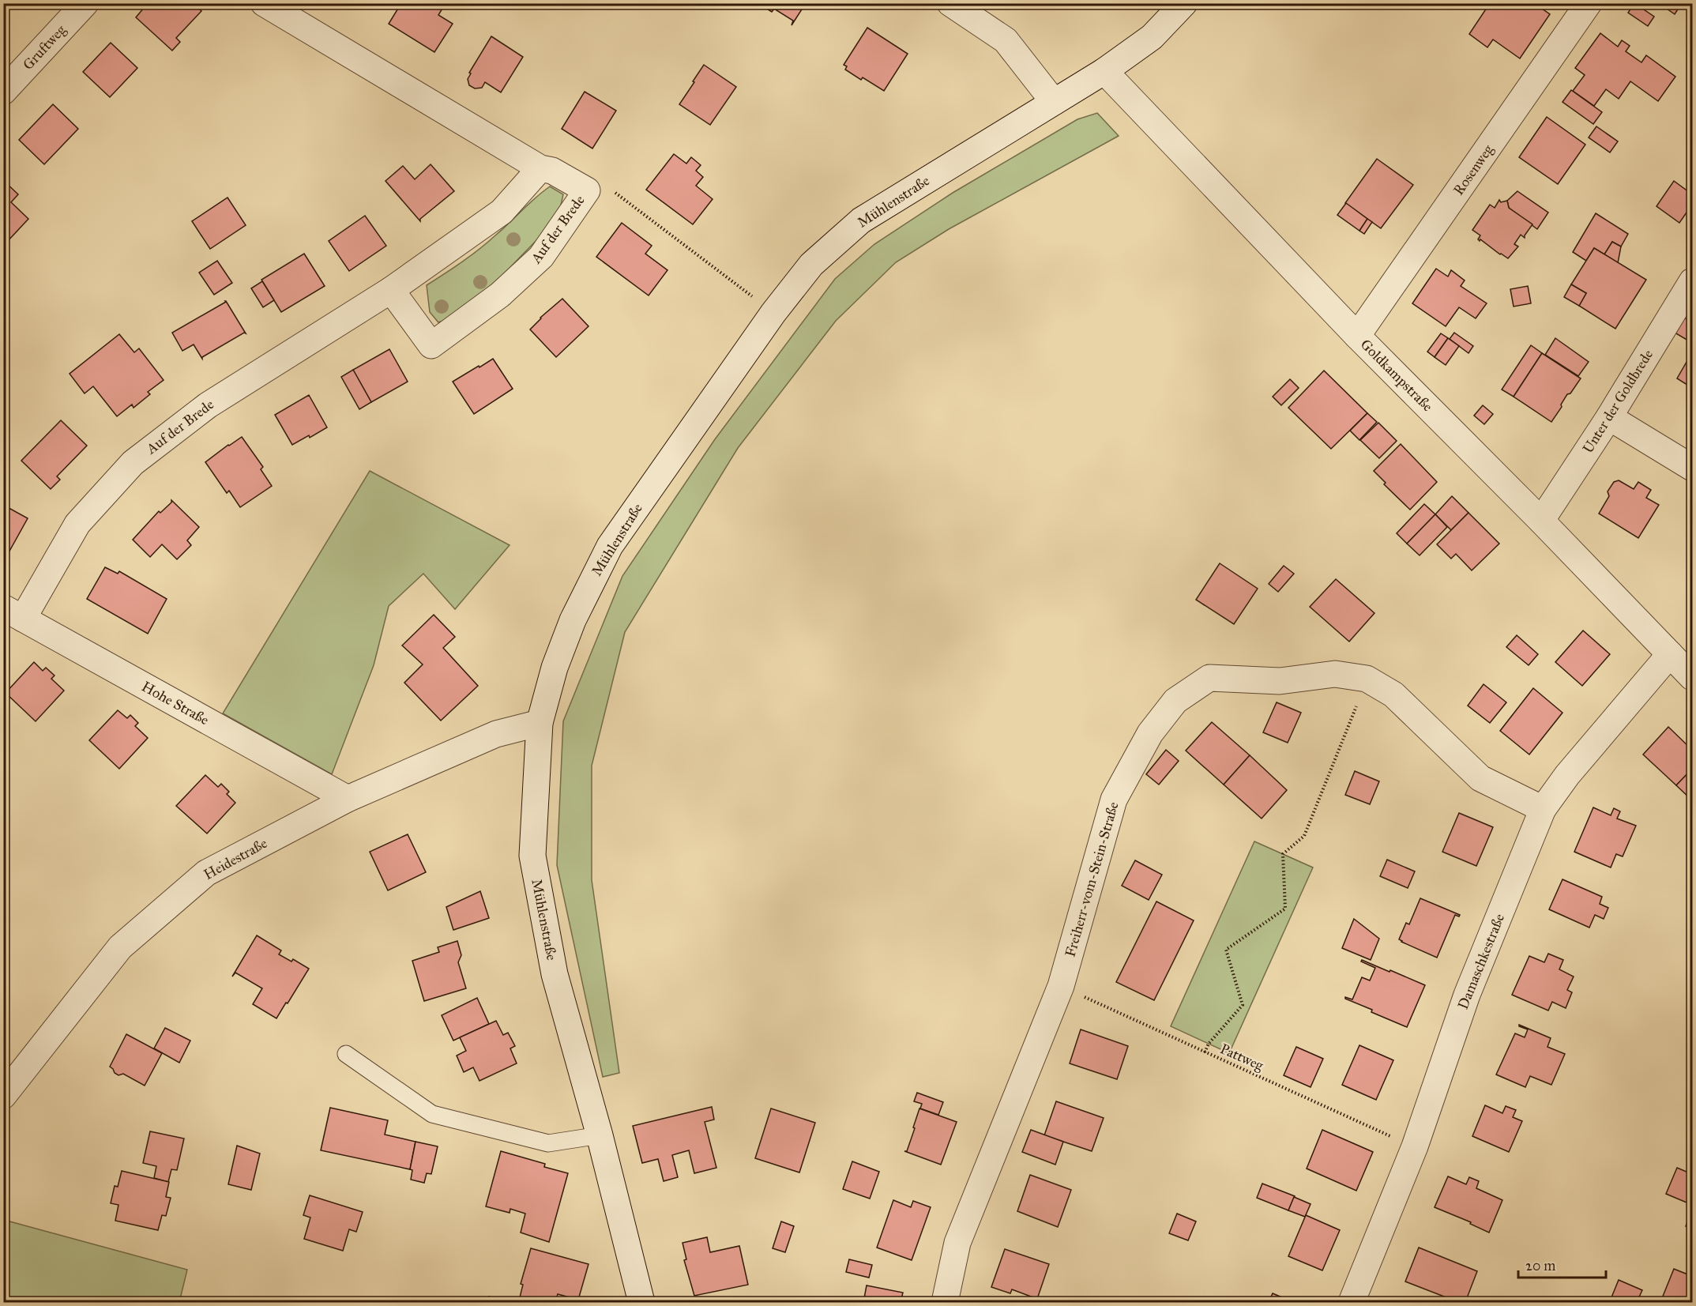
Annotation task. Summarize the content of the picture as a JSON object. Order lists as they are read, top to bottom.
{
  "streets": {
    "street": [
      "Gruftweg",
      "Rosenweg",
      "Mühlenstraße",
      "Auf der Brede",
      "Goldkampstraße",
      "Unter der Goldbrede",
      "Hohe Straße",
      "Heidestraße",
      "Freiherr-vom-Stein-Straße",
      "Damaschkestraße"
    ],
    "path": ["Pattweg"]
  },
  "crossings": [
    ["Rosenweg", "Goldkampstraße"],
    ["Mühlenstraße", "Goldkampstraße"],
    ["Mühlenstraße", "Heidestraße"],
    ["Auf der Brede", "Hohe Straße"],
    ["Goldkampstraße", "Unter der Goldbrede"],
    ["Goldkampstraße", "Damaschkestraße"],
    ["Hohe Straße", "Heidestraße"],
    ["Freiherr-vom-Stein-Straße", "Damaschkestraße"],
    ["Freiherr-vom-Stein-Straße", "Pattweg"],
    ["Damaschkestraße", "Pattweg"]
  ],
  "scale_bar": "20 m"
}
